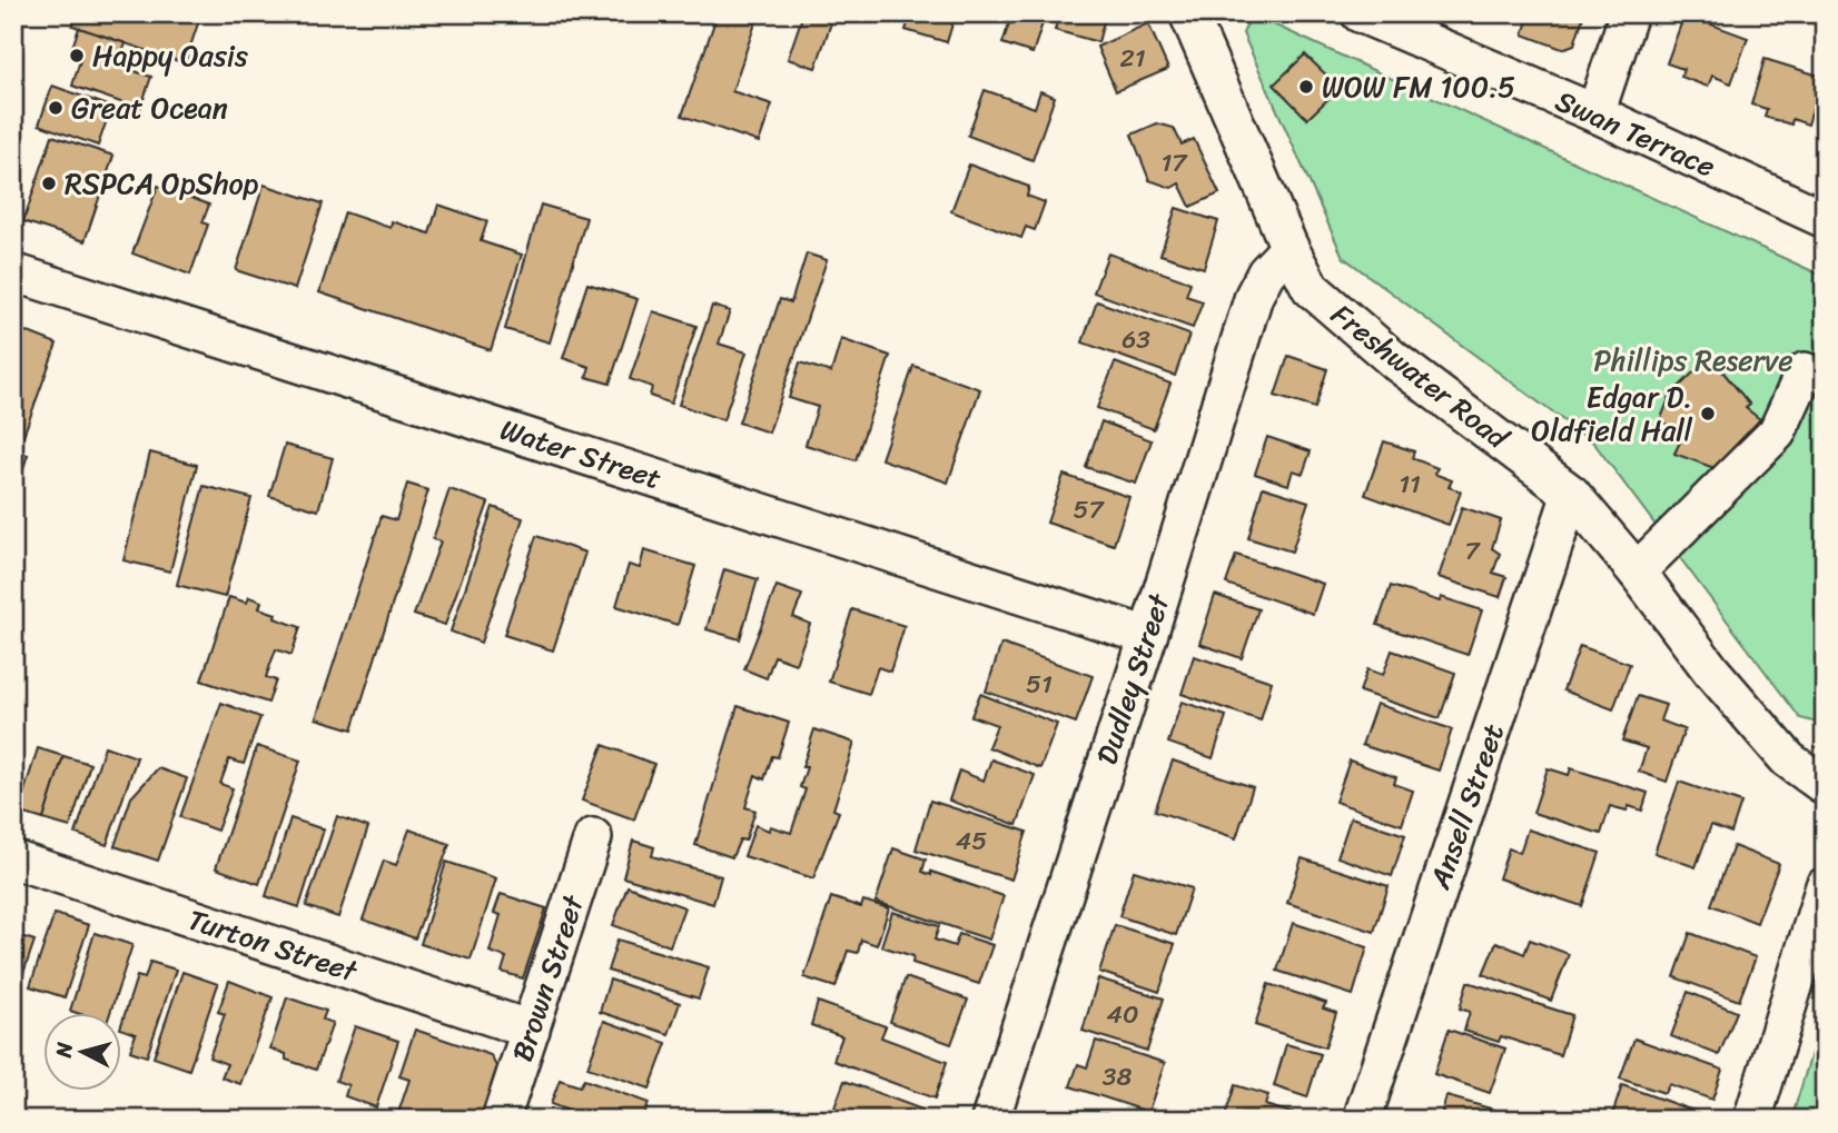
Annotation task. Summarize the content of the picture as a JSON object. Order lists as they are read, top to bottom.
{
  "streets": {
    "street": [
      "Swan Terrace",
      "Freshwater Road",
      "Water Street",
      "Dudley Street",
      "Ansell Street",
      "Turton Street",
      "Brown Street"
    ]
  },
  "crossings": [
    ["Freshwater Road", "Dudley Street"],
    ["Freshwater Road", "Ansell Street"],
    ["Water Street", "Dudley Street"],
    ["Turton Street", "Brown Street"]
  ],
  "parks": ["Phillips Reserve"],
  "places": [
    "Happy Oasis",
    "WOW FM 100.5",
    "Great Ocean",
    "RSPCA OpShop",
    "Edgar D. Oldfield Hall"
  ],
  "house_numbers": [
    "21",
    "17",
    "63",
    "11",
    "57",
    "7",
    "51",
    "45",
    "40",
    "38"
  ],
  "north": "left"
}
